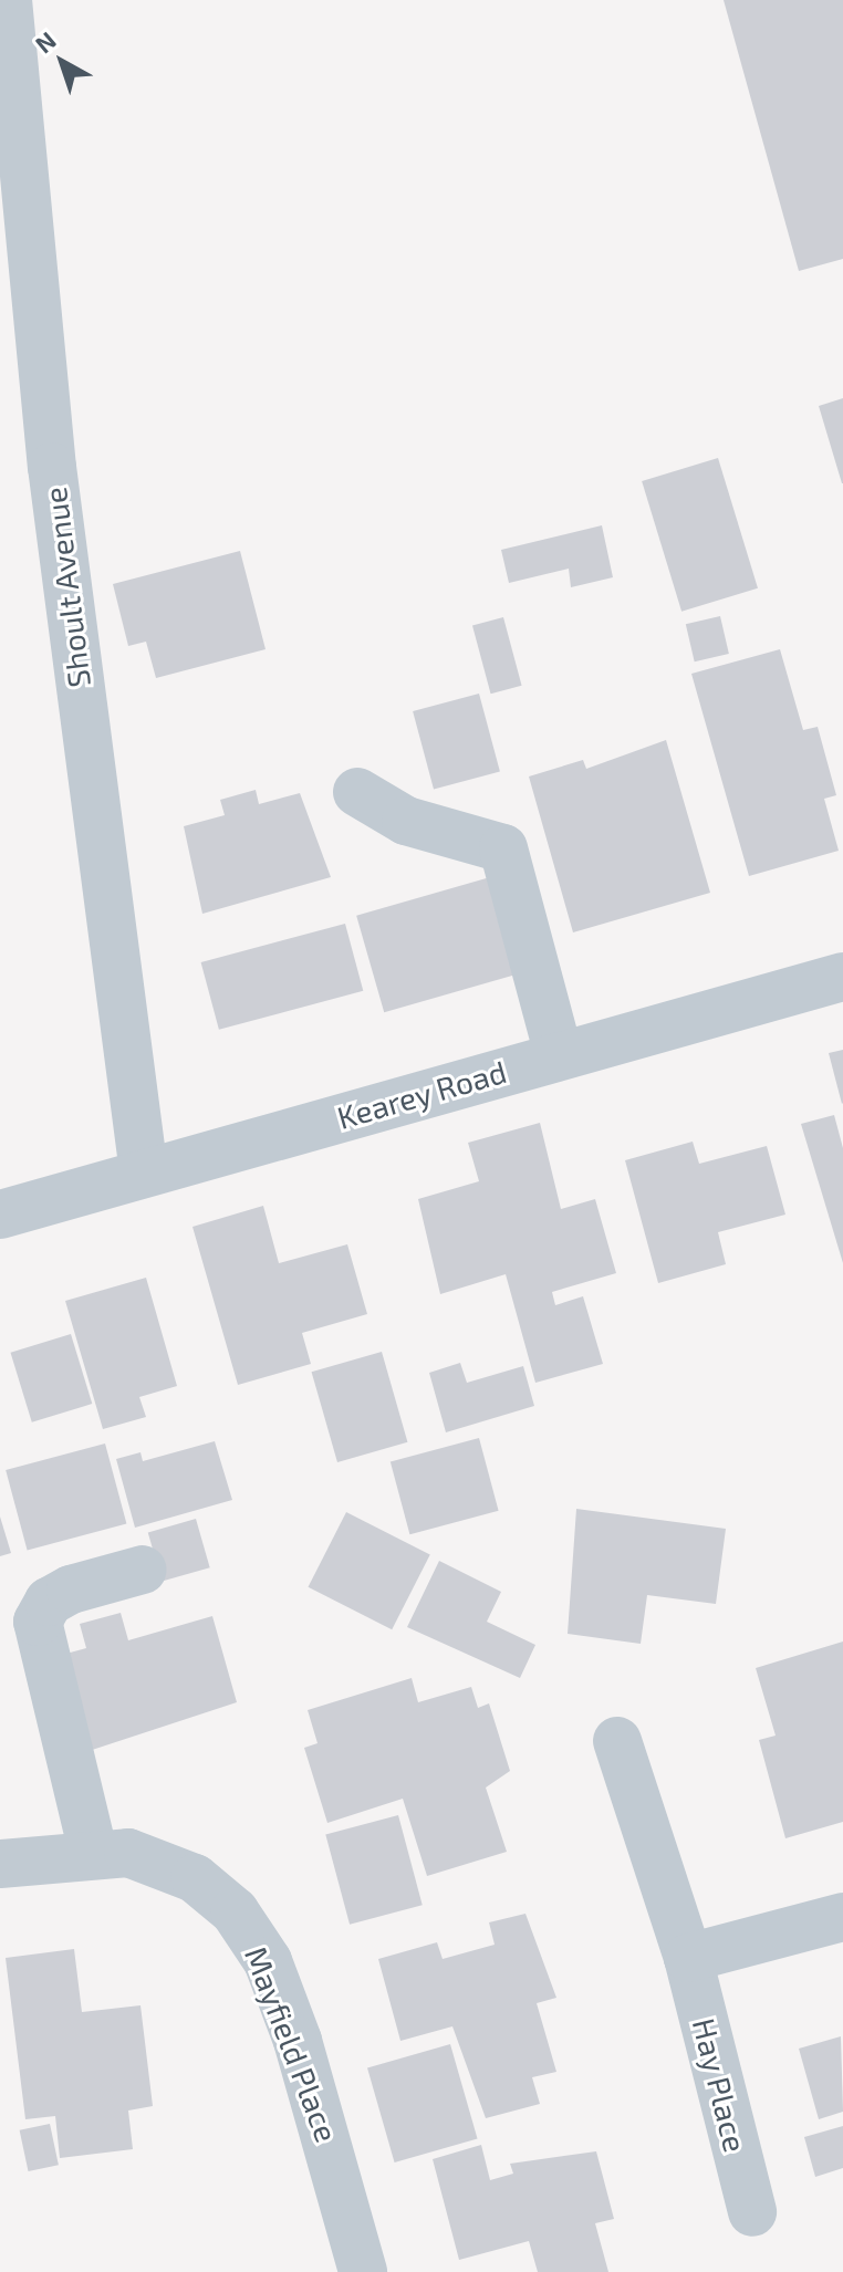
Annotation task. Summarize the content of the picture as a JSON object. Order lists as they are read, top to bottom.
{
  "streets": {
    "street": [
      "Shoult Avenue",
      "Kearey Road",
      "Mayfield Place",
      "Hay Place"
    ]
  },
  "crossings": [
    ["Shoult Avenue", "Kearey Road"]
  ],
  "north": "top left"
}
